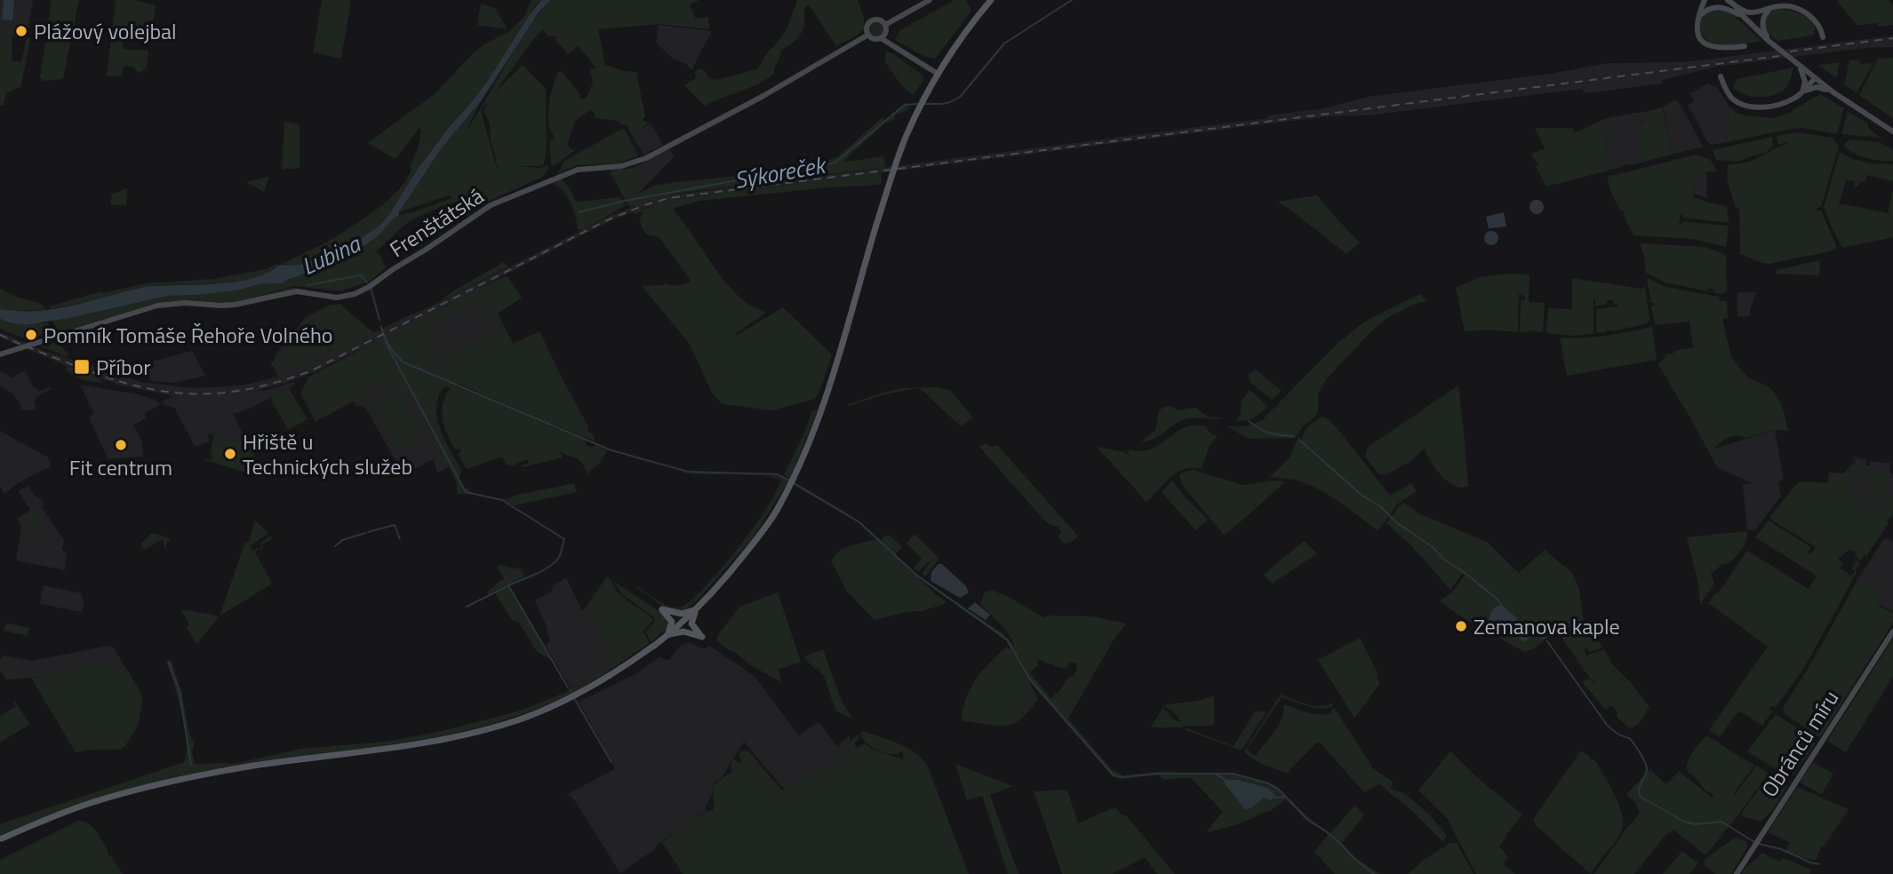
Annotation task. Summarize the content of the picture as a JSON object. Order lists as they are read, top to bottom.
{
  "streets": {
    "main road": ["Frenštátská", "Obránců míru"]
  },
  "water": ["Sýkoreček", "Lubina"],
  "places": {
    "other": [
      "Plážový volejbal",
      "Pomník Tomáše Řehoře Volného",
      "Fit centrum",
      "Hřiště u Technických služeb",
      "Zemanova kaple"
    ],
    "transit": ["Příbor"]
  }
}
